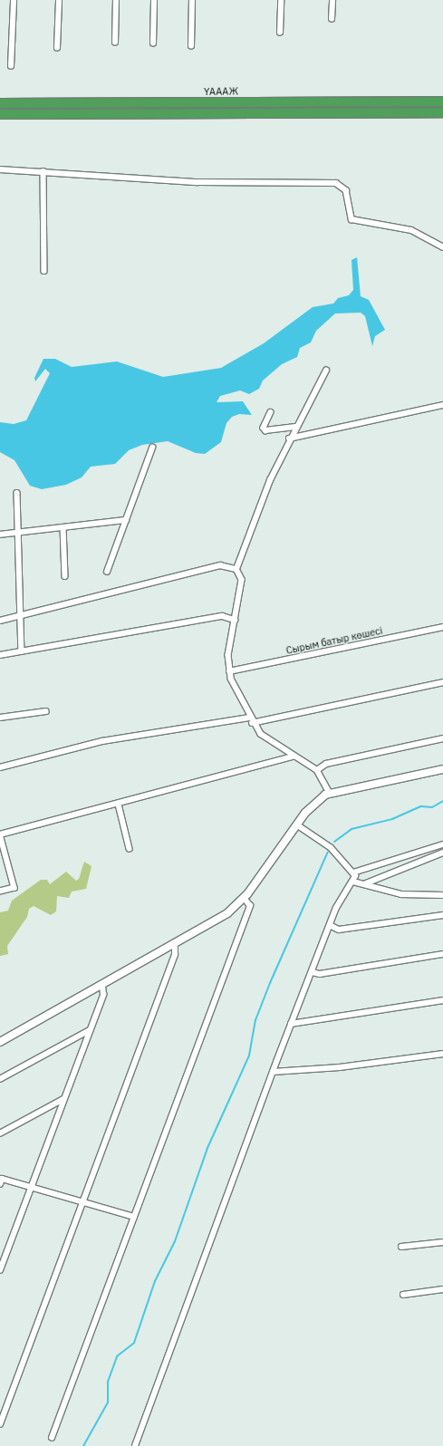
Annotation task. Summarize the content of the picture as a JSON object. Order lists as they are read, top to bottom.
{
  "streets": {
    "highway": ["ҮАААЖ"],
    "street": ["Сырым батыр көшесі"]
  }
}
